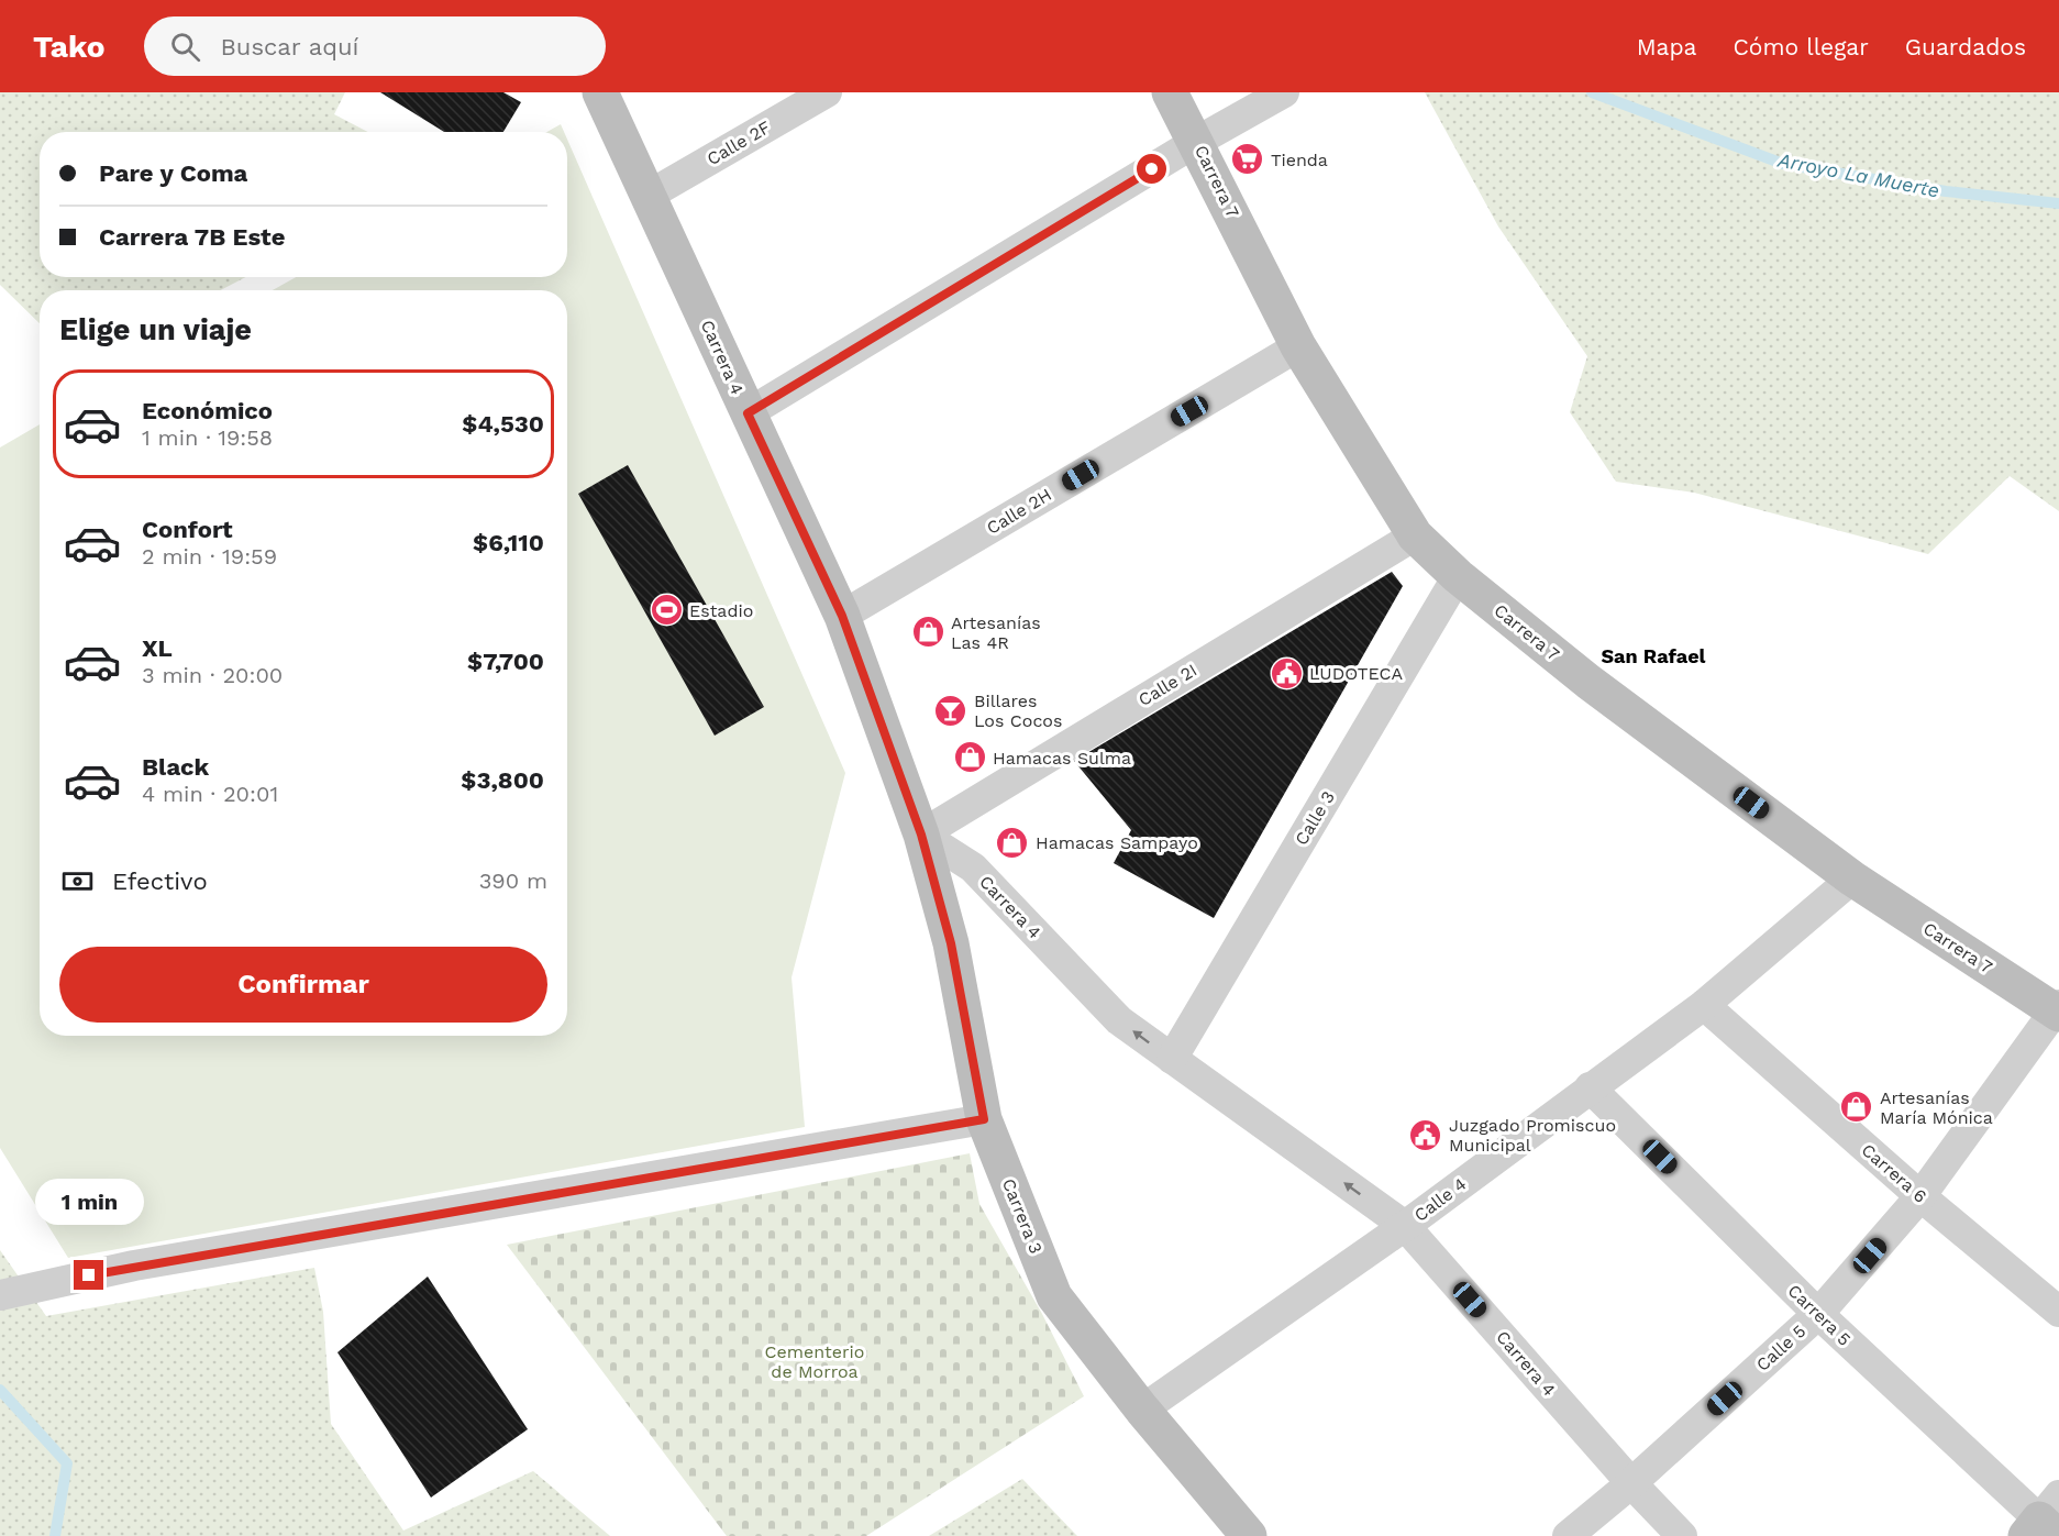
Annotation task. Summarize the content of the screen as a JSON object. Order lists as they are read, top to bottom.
{
  "streets": {
    "street": [
      "Calle 2F",
      "Carrera 7",
      "Carrera 4",
      "Calle 2H",
      "Calle 2I",
      "Calle 3",
      "Carrera 6",
      "Calle 4",
      "Carrera 3",
      "Carrera 5",
      "Calle 5"
    ]
  },
  "crossings": [
    ["Calle 2F", "Carrera 4"],
    ["Carrera 7", "Calle 2H"],
    ["Carrera 7", "Calle 2I"],
    ["Carrera 7", "Calle 3"],
    ["Carrera 7", "Calle 4"],
    ["Carrera 7", "Calle 5"],
    ["Carrera 4", "Calle 2H"],
    ["Carrera 4", "Calle 2I"],
    ["Carrera 4", "Calle 3"],
    ["Carrera 4", "Calle 4"],
    ["Carrera 4", "Carrera 3"],
    ["Carrera 4", "Calle 5"],
    ["Calle 2I", "Carrera 3"],
    ["Carrera 6", "Calle 4"],
    ["Carrera 6", "Calle 5"],
    ["Calle 4", "Carrera 3"],
    ["Calle 4", "Carrera 5"],
    ["Carrera 5", "Calle 5"]
  ],
  "districts": ["San Rafael"],
  "water": ["Arroyo La Muerte"],
  "parks": ["Cementerio de Morroa"],
  "places": {
    "supermarket": ["Tienda"],
    "sports": ["Estadio"],
    "shop": [
      "Artesanías Las 4R",
      "Hamacas Sulma",
      "Hamacas Sampayo",
      "Artesanías María Mónica"
    ],
    "public building": ["LUDOTECA", "Juzgado Promiscuo Municipal"],
    "bar": ["Billares Los Cocos"]
  },
  "page": {
    "header": "Tako",
    "search": "Buscar aquí",
    "nav": ["Mapa", "Cómo llegar", "Guardados"],
    "banner": ["Pare y Coma", "Carrera 7B Este"],
    "heading": "Elige un viaje",
    "list": [
      {
        "name": "Económico",
        "note": "1 min · 19:58",
        "value": "$4,530"
      },
      {
        "name": "Confort",
        "note": "2 min · 19:59",
        "value": "$6,110"
      },
      {
        "name": "XL",
        "note": "3 min · 20:00",
        "value": "$7,700"
      },
      {
        "name": "Black",
        "note": "4 min · 20:01",
        "value": "$3,800"
      }
    ],
    "pay": ["Efectivo", "390 m"],
    "buttons": "Confirmar",
    "bubble": "1 min"
  }
}
